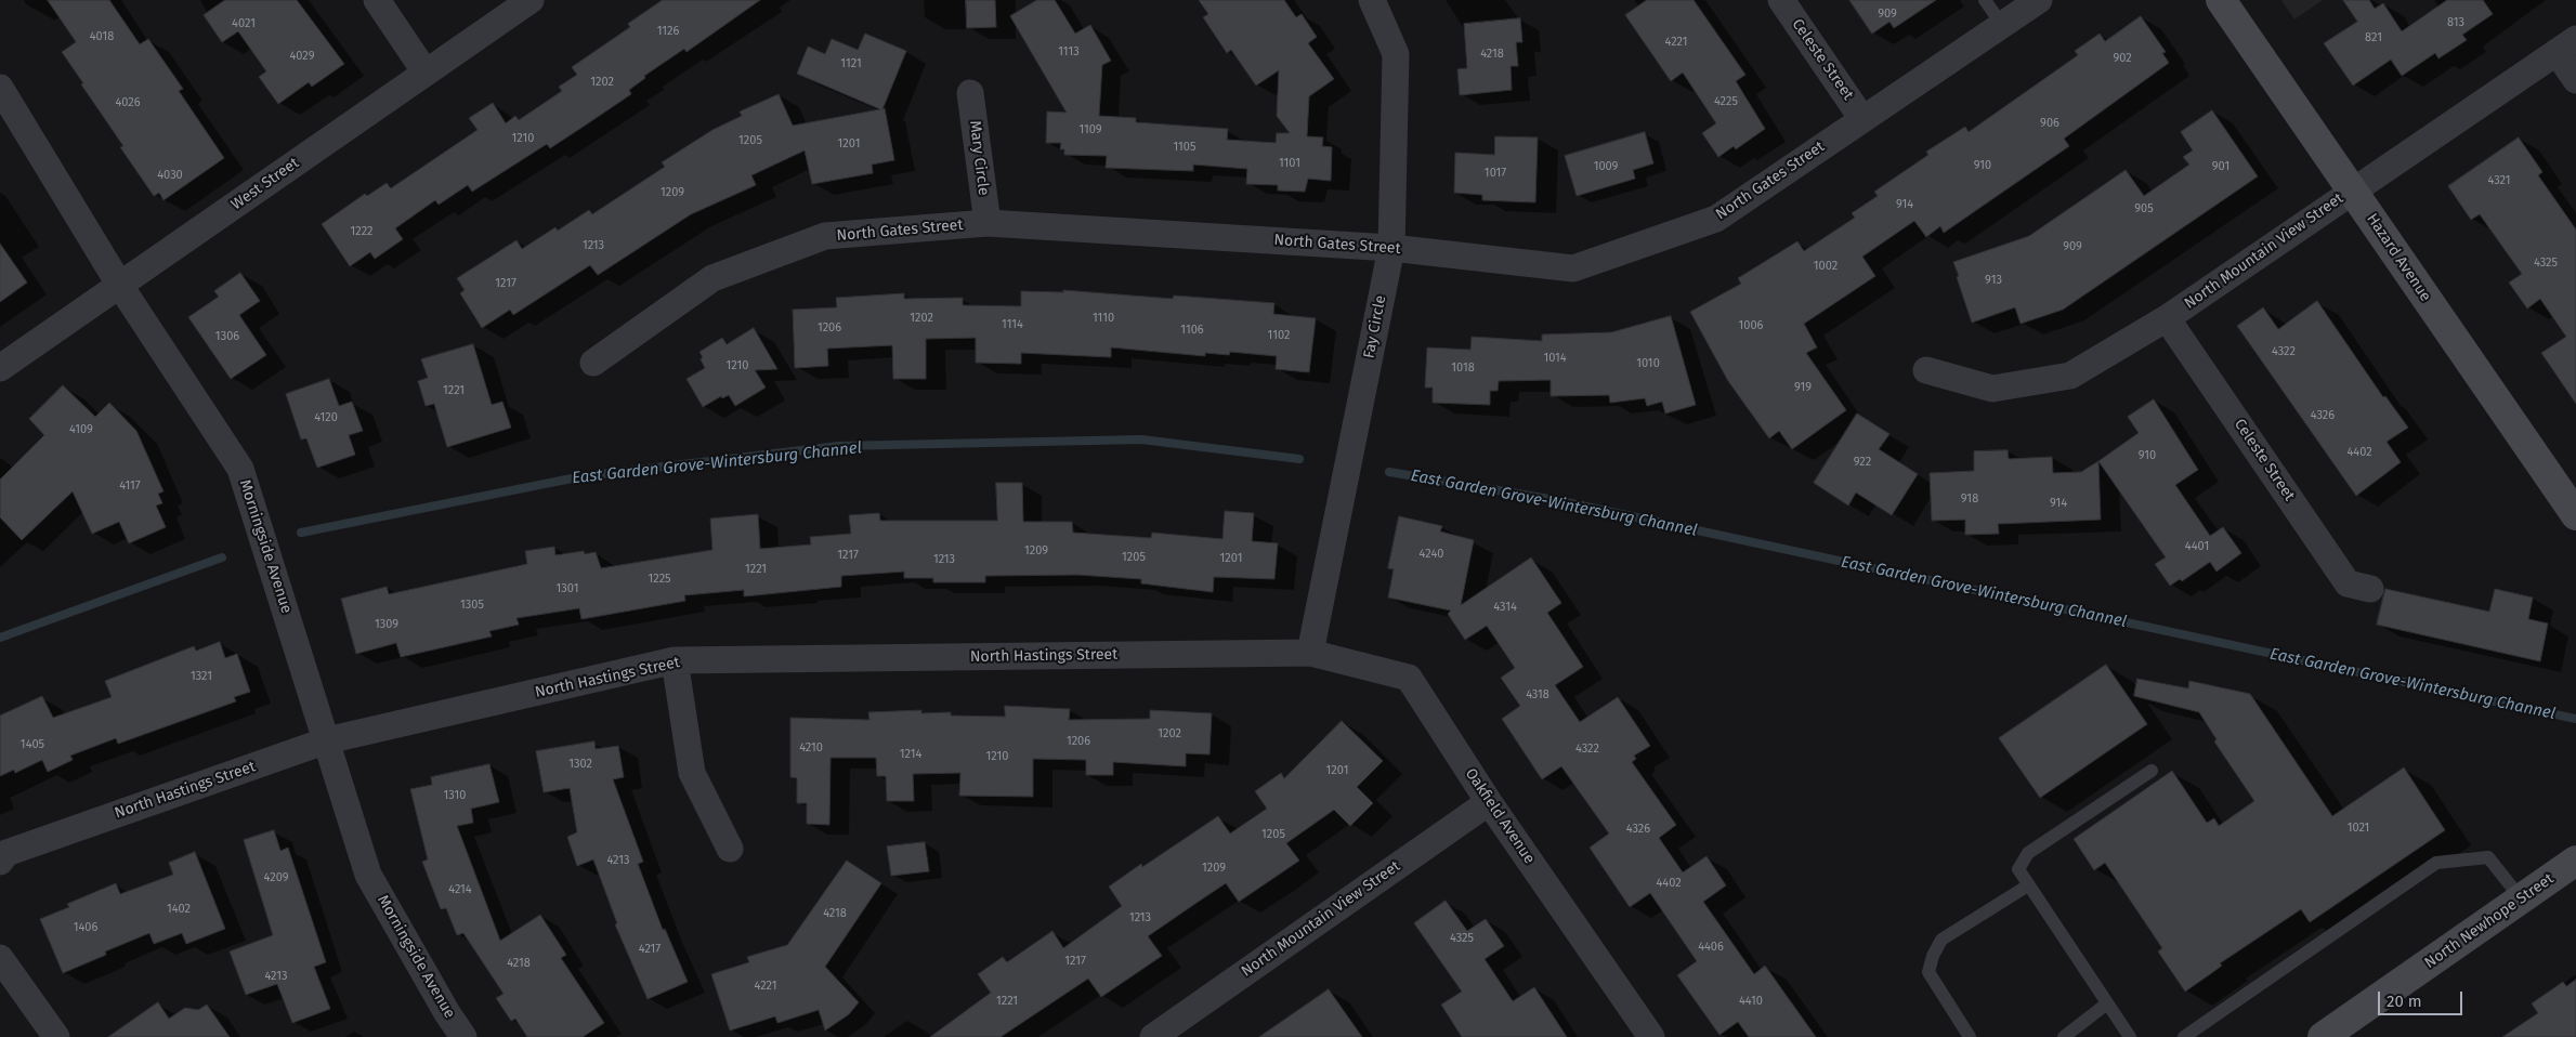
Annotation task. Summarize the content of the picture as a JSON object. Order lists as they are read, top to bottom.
{
  "streets": {
    "street": [
      "Celeste Street",
      "Mary Circle",
      "North Gates Street",
      "West Street",
      "North Mountain View Street",
      "Hazard Avenue",
      "Fay Circle",
      "Morningside Avenue",
      "North Hastings Street",
      "Oakfield Avenue",
      "North Newhope Street"
    ]
  },
  "crossings": [
    ["Celeste Street", "North Gates Street"],
    ["Celeste Street", "North Mountain View Street"],
    ["Mary Circle", "North Gates Street"],
    ["North Gates Street", "Fay Circle"],
    ["West Street", "Morningside Avenue"],
    ["North Mountain View Street", "Hazard Avenue"],
    ["North Mountain View Street", "Oakfield Avenue"],
    ["Fay Circle", "North Hastings Street"],
    ["Fay Circle", "Oakfield Avenue"],
    ["Morningside Avenue", "North Hastings Street"],
    ["North Hastings Street", "Oakfield Avenue"]
  ],
  "water": ["East Garden Grove-Wintersburg Channel"],
  "house_numbers": [
    "909",
    "813",
    "4021",
    "1126",
    "4018",
    "821",
    "4221",
    "1113",
    "4218",
    "4029",
    "902",
    "1121",
    "1202",
    "4225",
    "4026",
    "906",
    "1109",
    "1210",
    "1205",
    "1201",
    "1105",
    "1101",
    "910",
    "1009",
    "901",
    "1017",
    "4030",
    "4321",
    "1209",
    "914",
    "905",
    "1222",
    "1213",
    "909",
    "4325",
    "1002",
    "913",
    "1217",
    "1202",
    "1110",
    "1114",
    "1006",
    "1206",
    "1106",
    "1102",
    "1306",
    "4322",
    "1014",
    "1010",
    "1210",
    "1018",
    "919",
    "1221",
    "4326",
    "4120",
    "4109",
    "4402",
    "910",
    "922",
    "4117",
    "918",
    "914",
    "4401",
    "1209",
    "4240",
    "1217",
    "1205",
    "1201",
    "1213",
    "1221",
    "1225",
    "1301",
    "1305",
    "4314",
    "1309",
    "1321",
    "4318",
    "1202",
    "1206",
    "1405",
    "4210",
    "4322",
    "1214",
    "1210",
    "1302",
    "1201",
    "1310",
    "1021",
    "4326",
    "1205",
    "4213",
    "1209",
    "4209",
    "4402",
    "4214",
    "1402",
    "4218",
    "1213",
    "1406",
    "4325",
    "4406",
    "4217",
    "1217",
    "4218",
    "4213",
    "4221",
    "1221",
    "4410"
  ],
  "scale_bar": "20 m"
}
